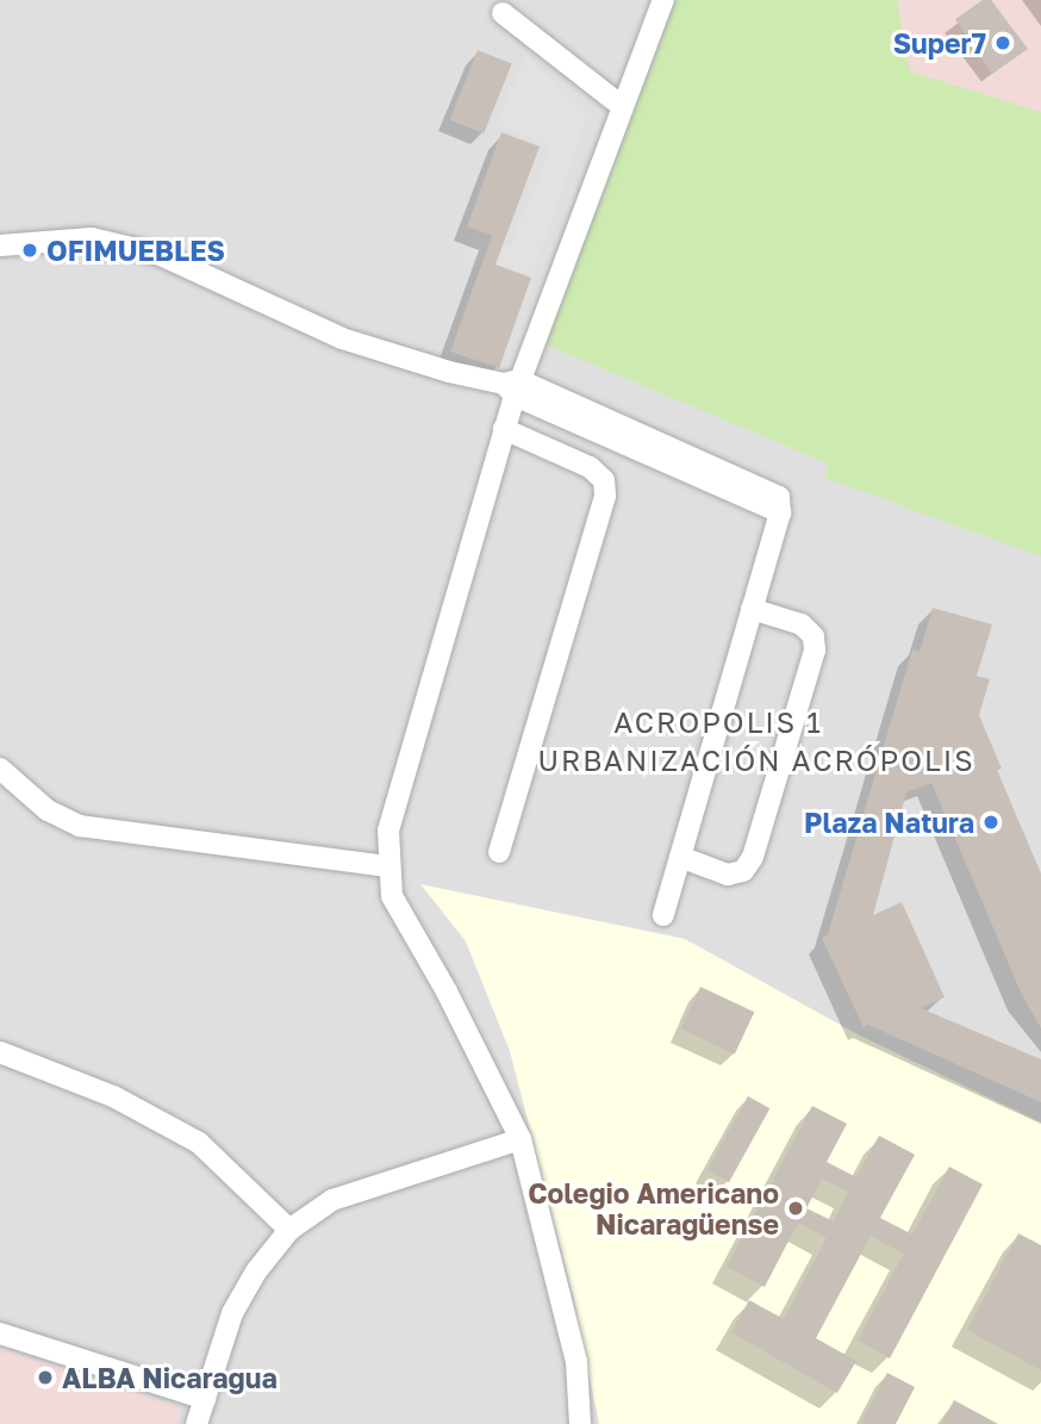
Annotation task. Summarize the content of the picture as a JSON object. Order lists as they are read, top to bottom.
{
  "districts": ["ACROPOLIS 1", "URBANIZACIÓN ACRÓPOLIS"],
  "places": [
    "Super7",
    "OFIMUEBLES",
    "Plaza Natura",
    "Colegio Americano Nicaragüense",
    "ALBA Nicaragua"
  ]
}
